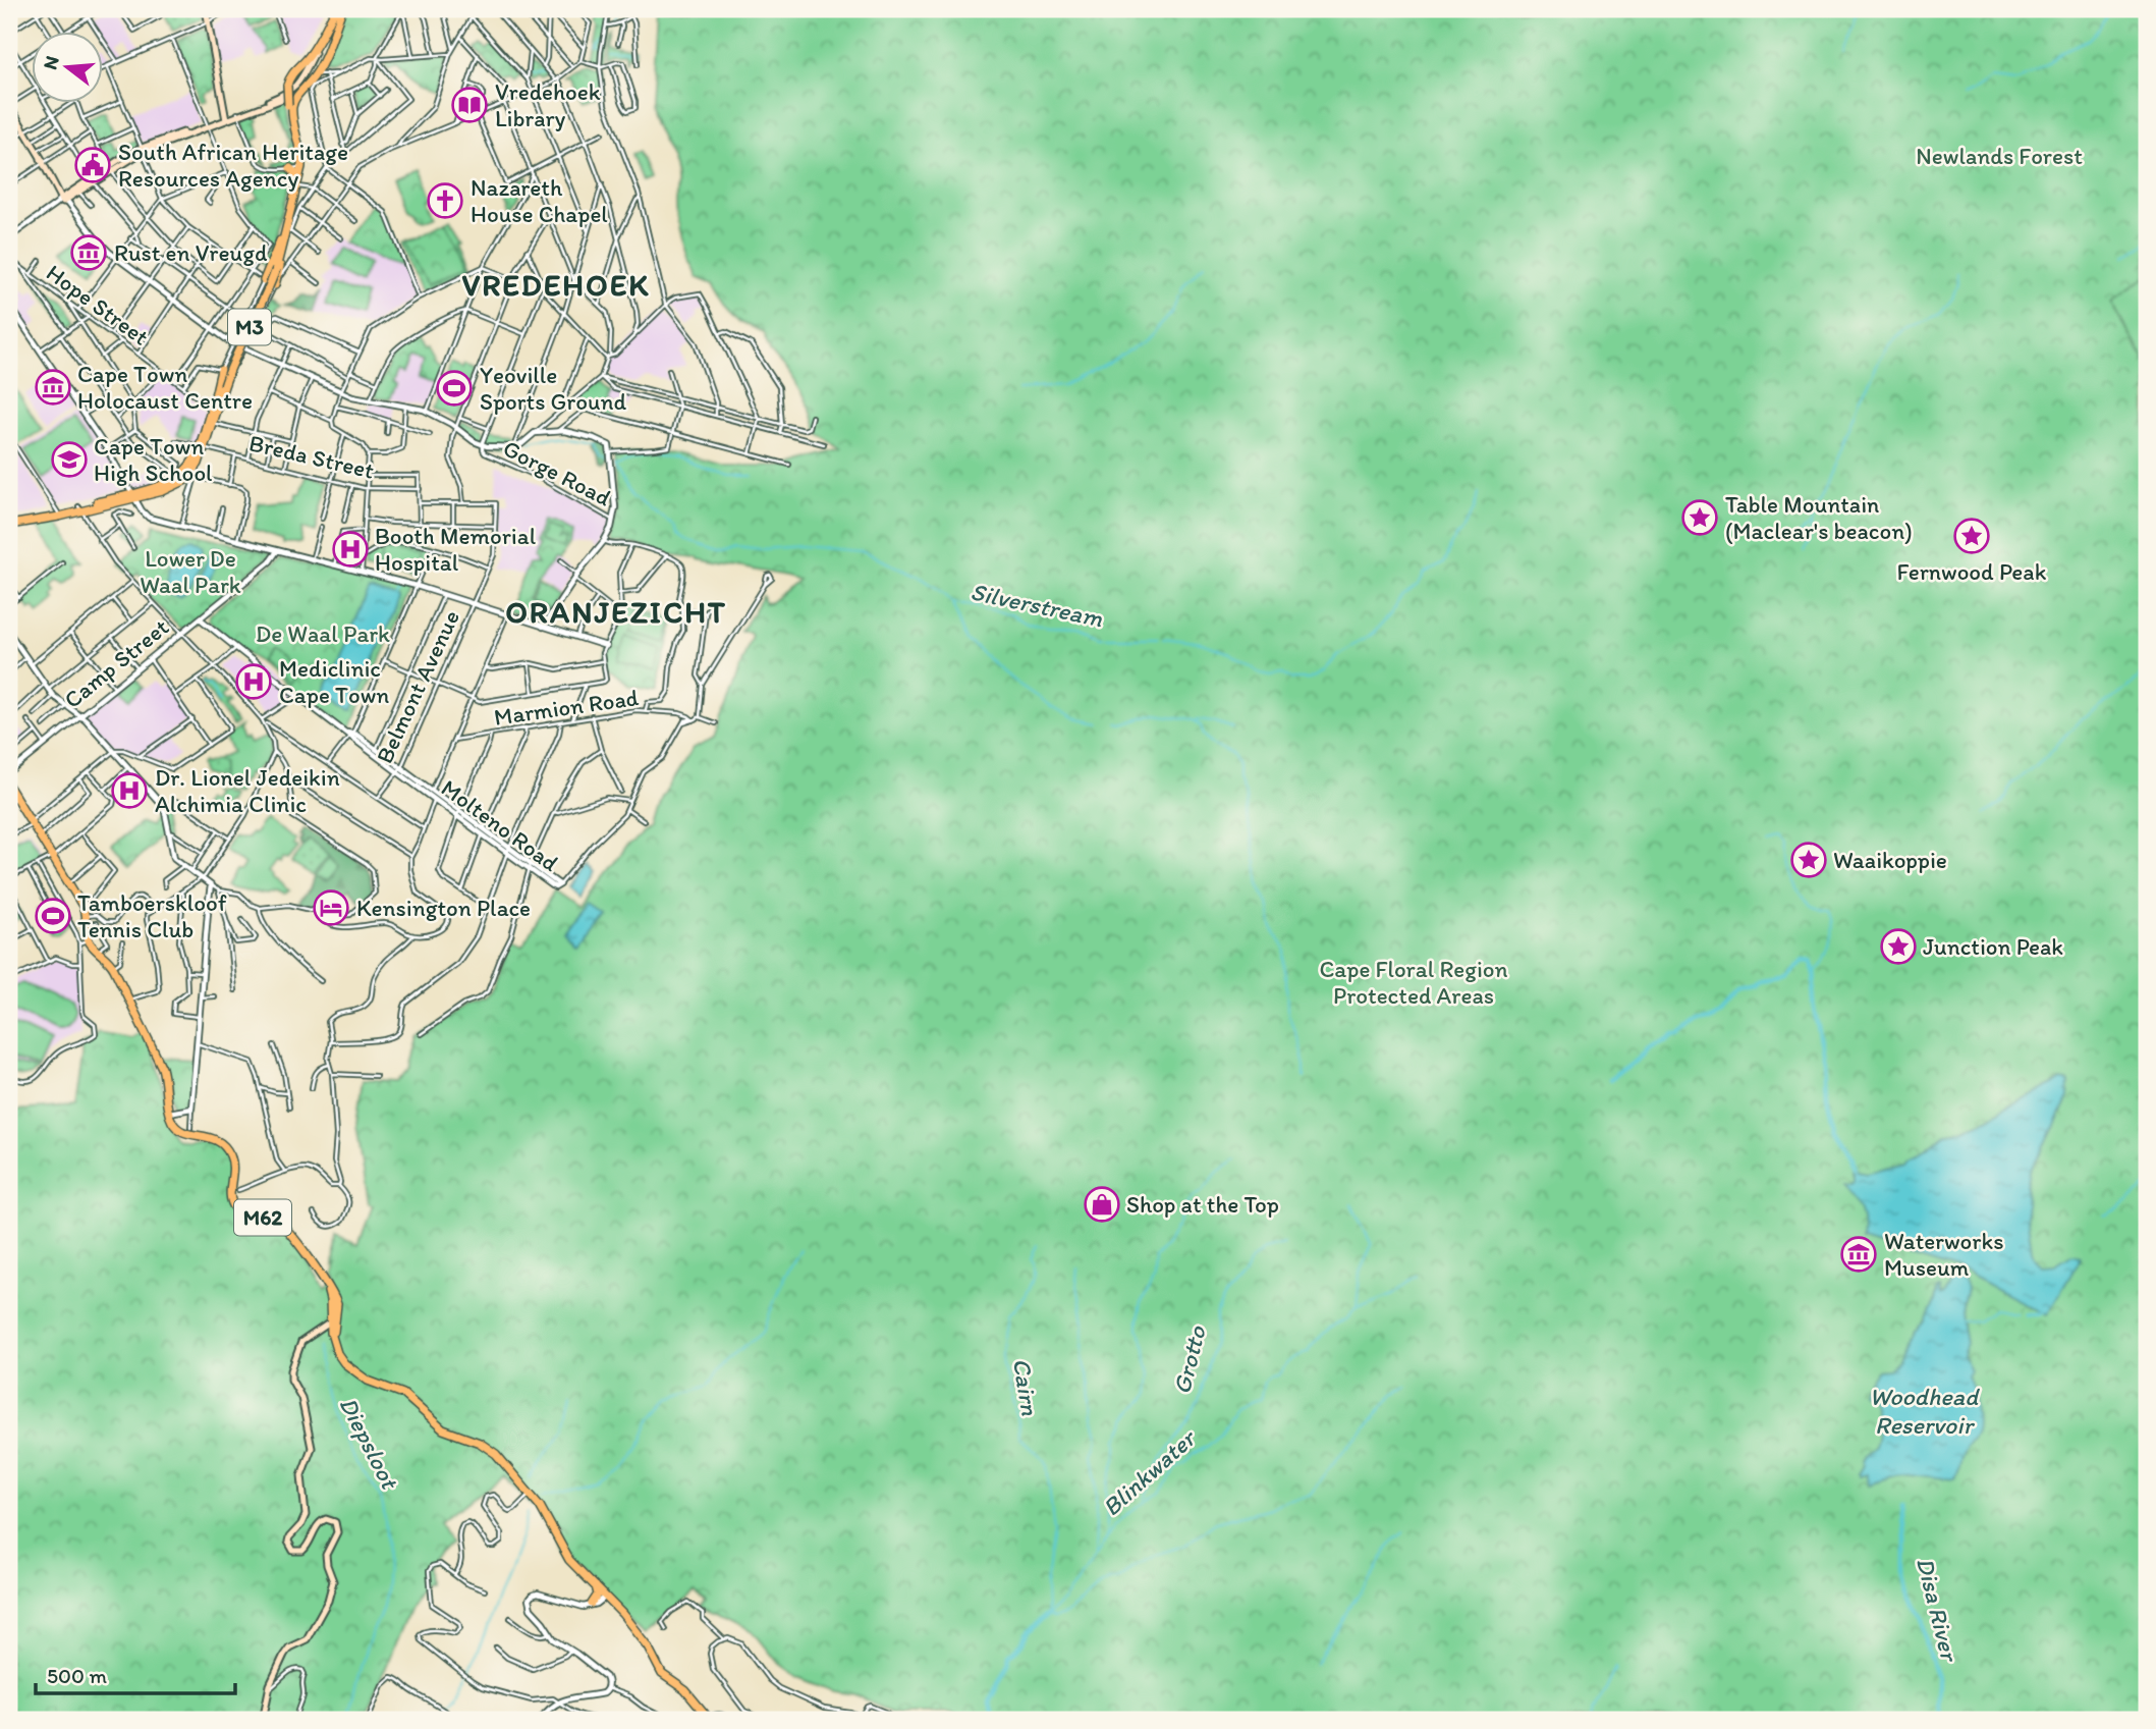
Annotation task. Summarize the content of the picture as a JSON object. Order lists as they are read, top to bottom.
{
  "streets": {
    "main road": ["M3", "M62"],
    "street": [
      "Hope Street",
      "Breda Street",
      "Gorge Road",
      "Camp Street",
      "Belmont Avenue",
      "Marmion Road",
      "Molteno Road"
    ]
  },
  "crossings": [
    ["Hope Street", "M3"],
    ["M3", "Breda Street"],
    ["Camp Street", "Molteno Road"],
    ["Belmont Avenue", "Molteno Road"]
  ],
  "districts": ["VREDEHOEK", "ORANJEZICHT"],
  "water": [
    "Silverstream",
    "Grotto",
    "Cairn",
    "Woodhead Reservoir",
    "Diepsloot",
    "Blinkwater",
    "Disa River"
  ],
  "parks": [
    "Newlands Forest",
    "Lower De Waal Park",
    "De Waal Park",
    "Cape Floral Region Protected Areas"
  ],
  "places": {
    "library": ["Vredehoek Library"],
    "public building": ["South African Heritage Resources Agency"],
    "church": ["Nazareth House Chapel"],
    "museum": ["Rust en Vreugd", "Cape Town Holocaust Centre", "Waterworks Museum"],
    "sports": ["Yeoville Sports Ground", "Tamboerskloof Tennis Club"],
    "school or university": ["Cape Town High School"],
    "place": [
      "Table Mountain (Maclear's beacon)",
      "Fernwood Peak",
      "Waaikoppie",
      "Junction Peak"
    ],
    "hospital": ["Booth Memorial Hospital", "Mediclinic Cape Town", "Dr. Lionel Jedeikin Alchimia Clinic"],
    "hotel": ["Kensington Place"],
    "shop": ["Shop at the Top"]
  },
  "scale_bar": "500 m",
  "north": "left"
}
